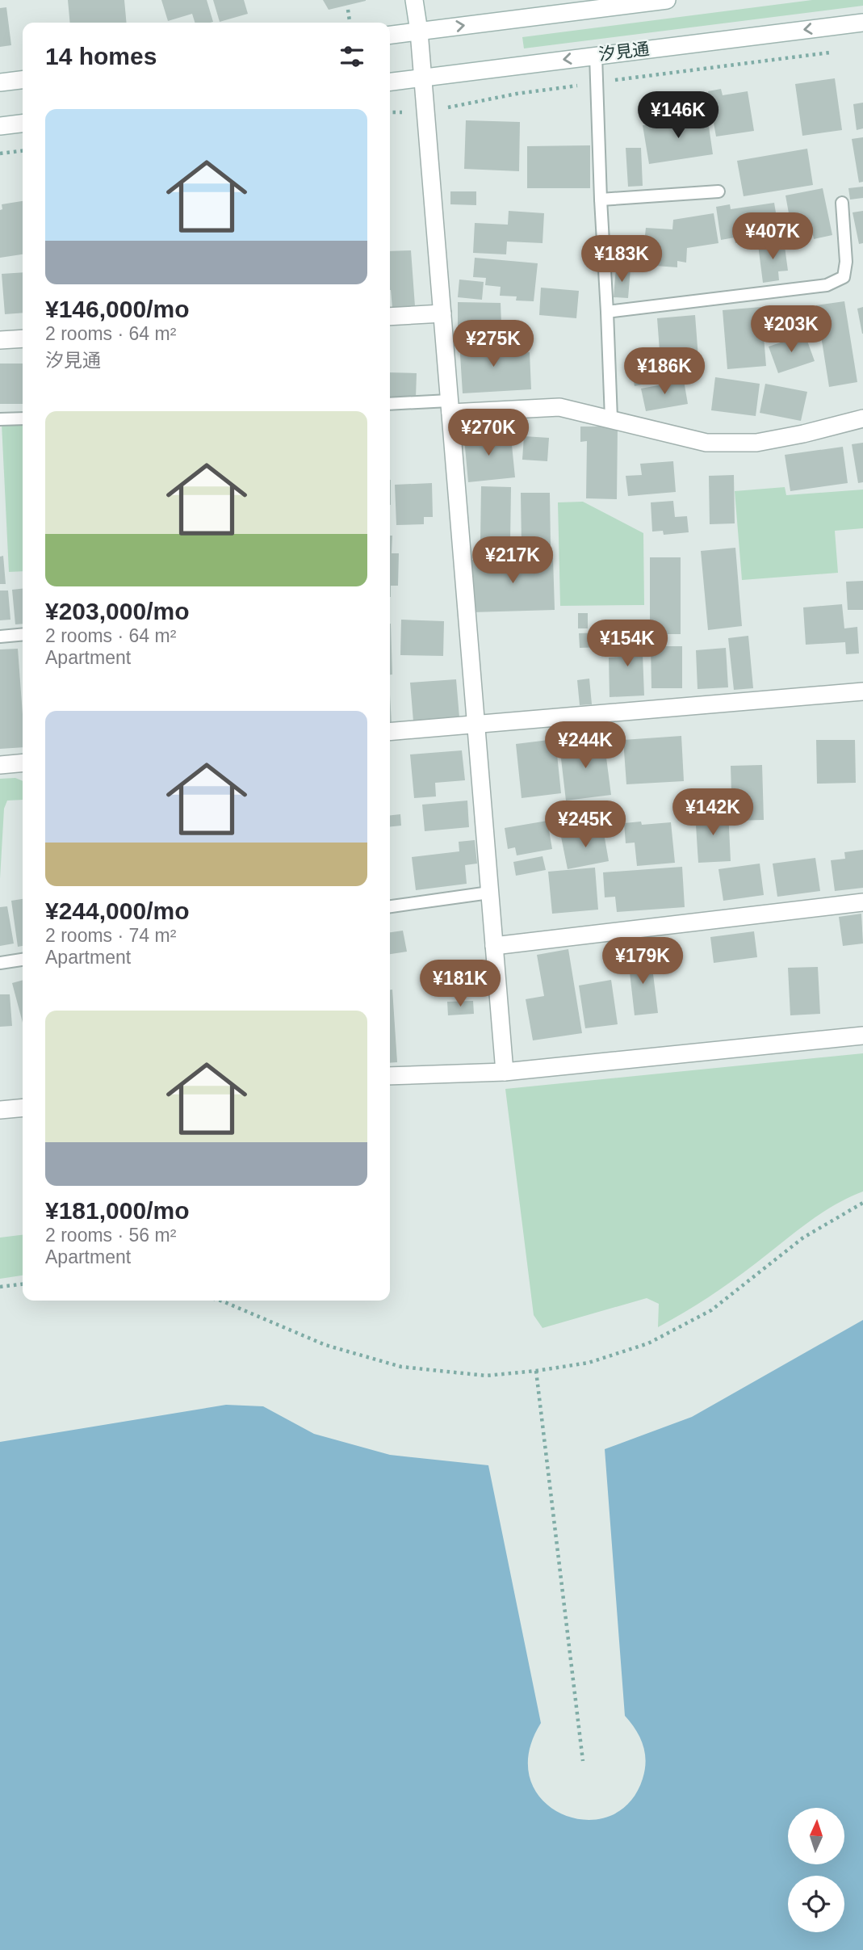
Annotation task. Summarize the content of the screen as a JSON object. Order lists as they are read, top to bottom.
{
  "streets": {
    "street": ["汐見通"]
  },
  "north": "top",
  "page": {
    "heading": "14 homes",
    "list": [
      {
        "name": "¥146,000/mo",
        "note": "2 rooms · 64 m² · 汐見通"
      },
      {
        "name": "¥203,000/mo",
        "note": "2 rooms · 64 m² · Apartment"
      },
      {
        "name": "¥244,000/mo",
        "note": "2 rooms · 74 m² · Apartment"
      },
      {
        "name": "¥181,000/mo",
        "note": "2 rooms · 56 m² · Apartment"
      }
    ],
    "price": [
      "¥146K",
      "¥407K",
      "¥183K",
      "¥203K",
      "¥275K",
      "¥186K",
      "¥270K",
      "¥217K",
      "¥154K",
      "¥244K",
      "¥142K",
      "¥245K",
      "¥179K",
      "¥181K"
    ]
  }
}
